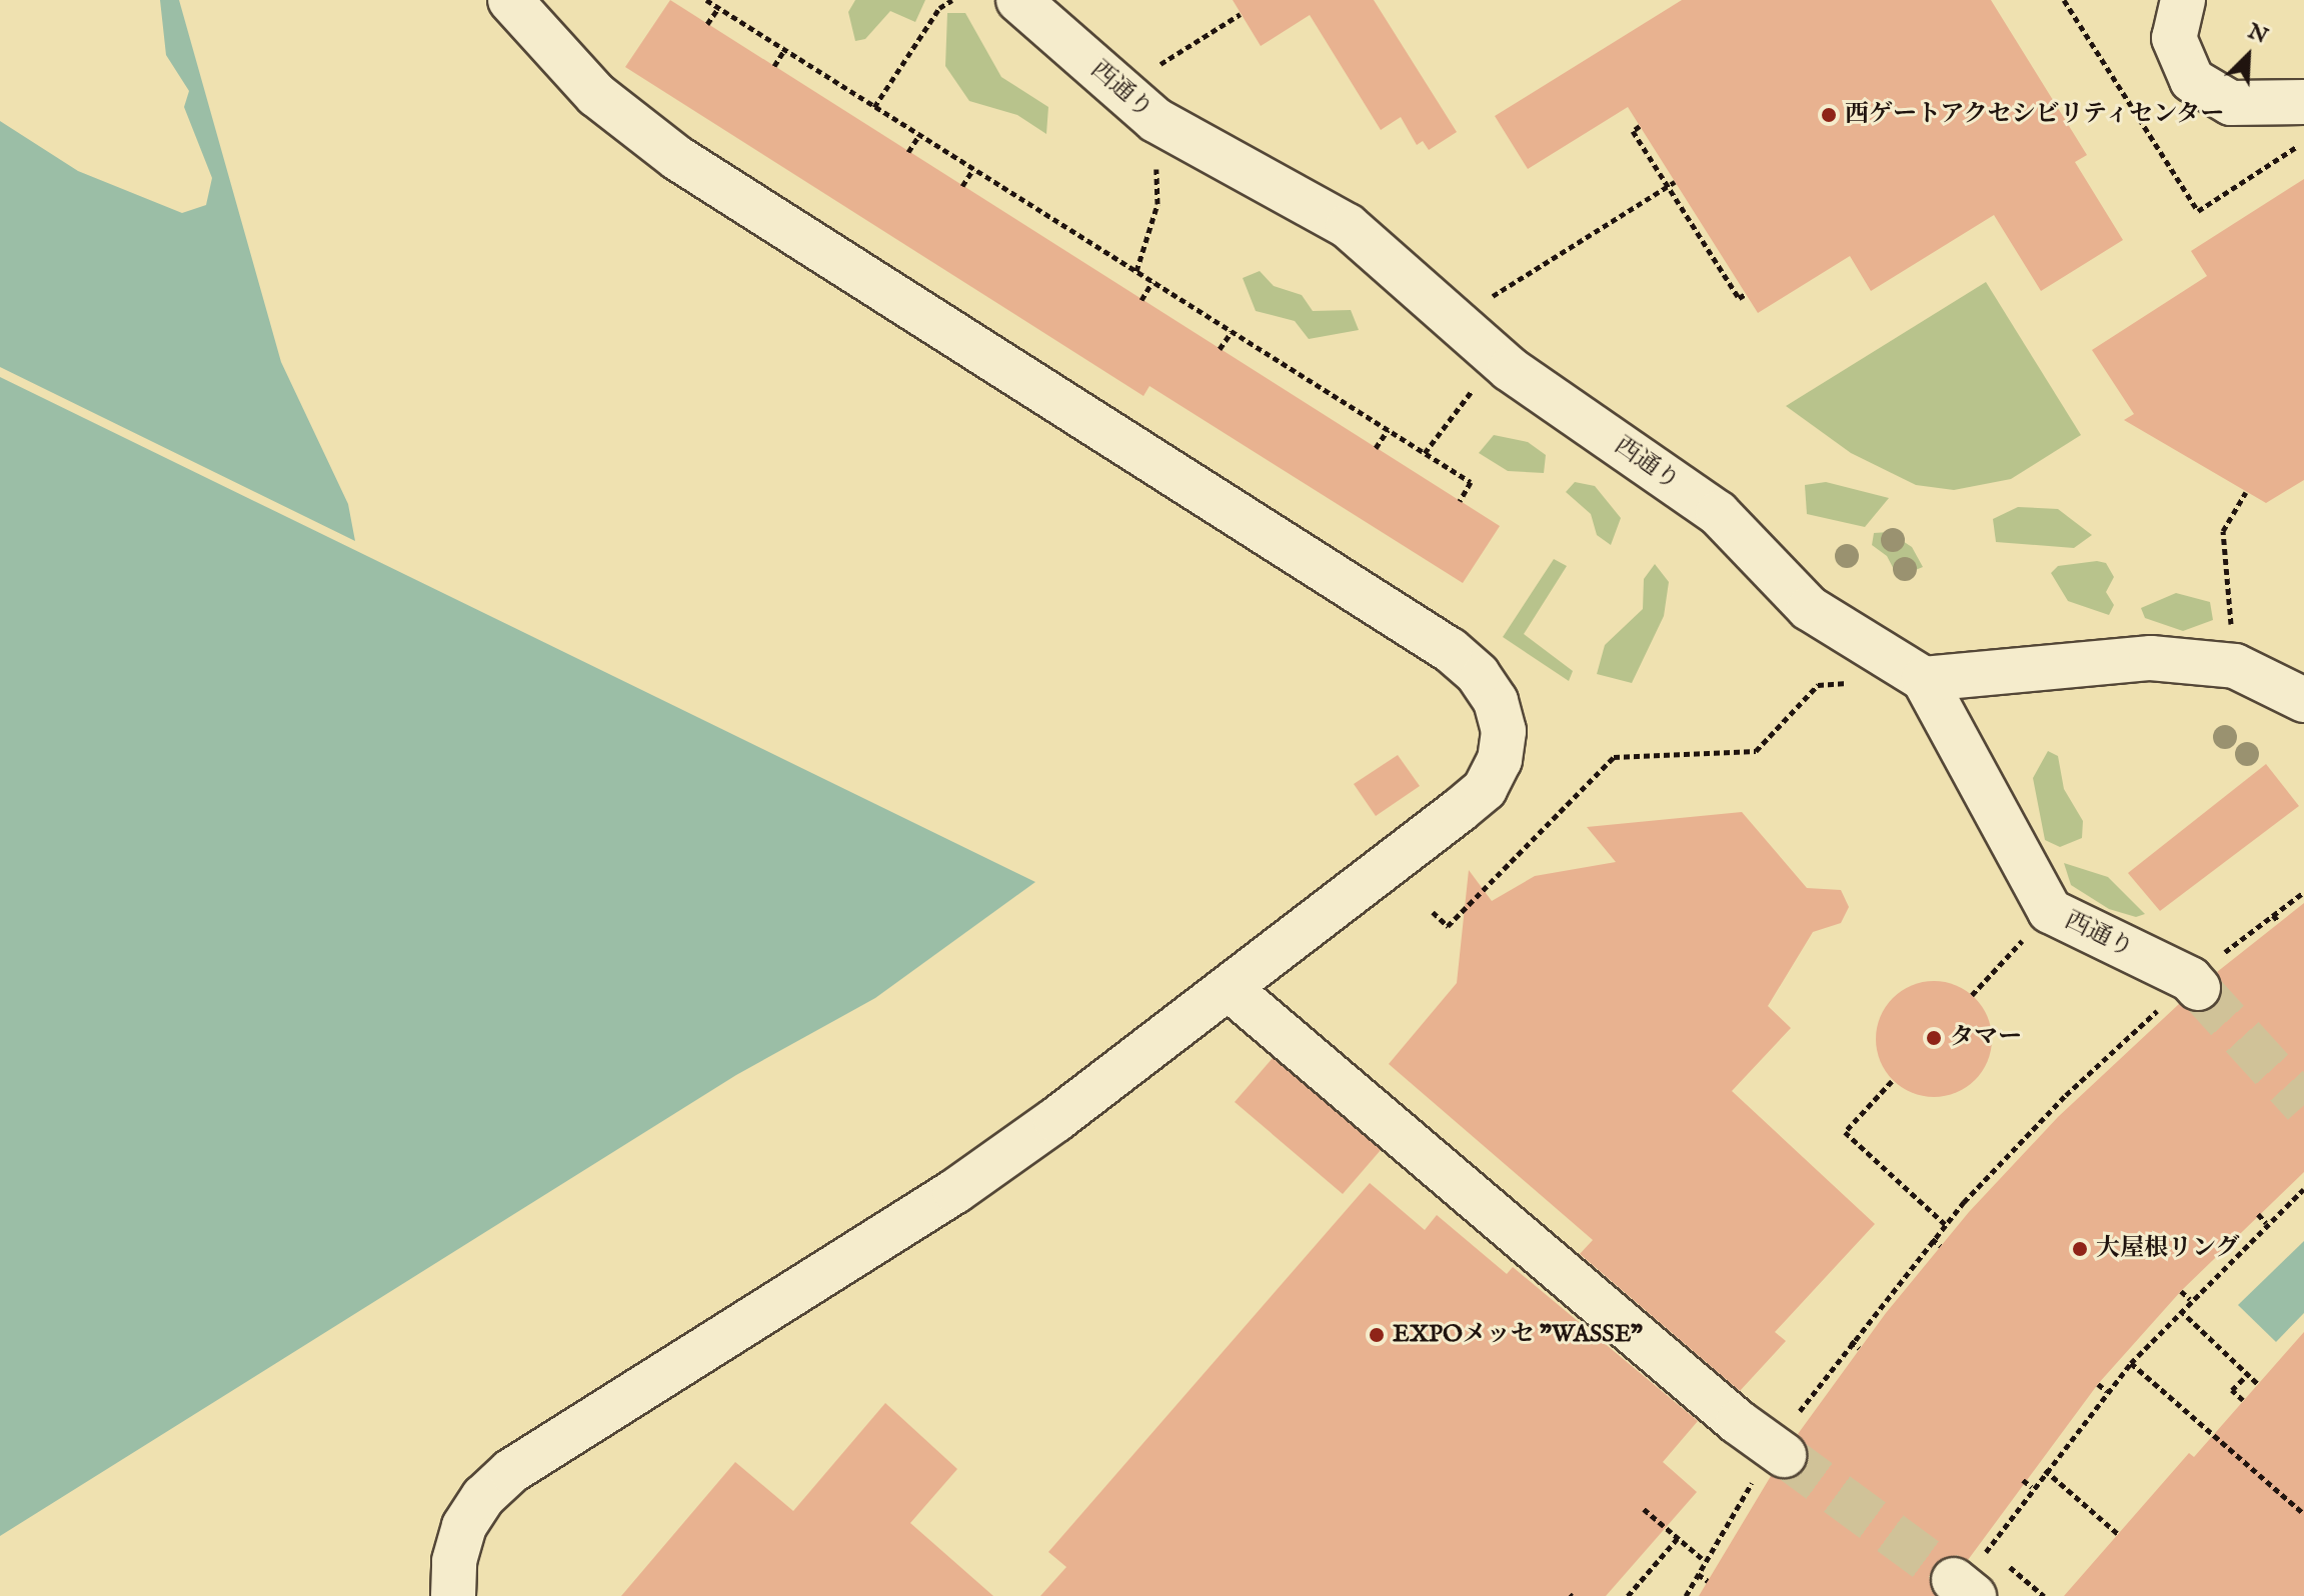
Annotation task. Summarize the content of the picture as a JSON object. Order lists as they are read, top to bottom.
{
  "streets": {
    "lane": ["西通り"]
  },
  "places": [
    "西ゲートアクセシビリティセンター",
    "タマー",
    "大屋根リング",
    "EXPOメッセ \"WASSE\""
  ],
  "north": "top right"
}
